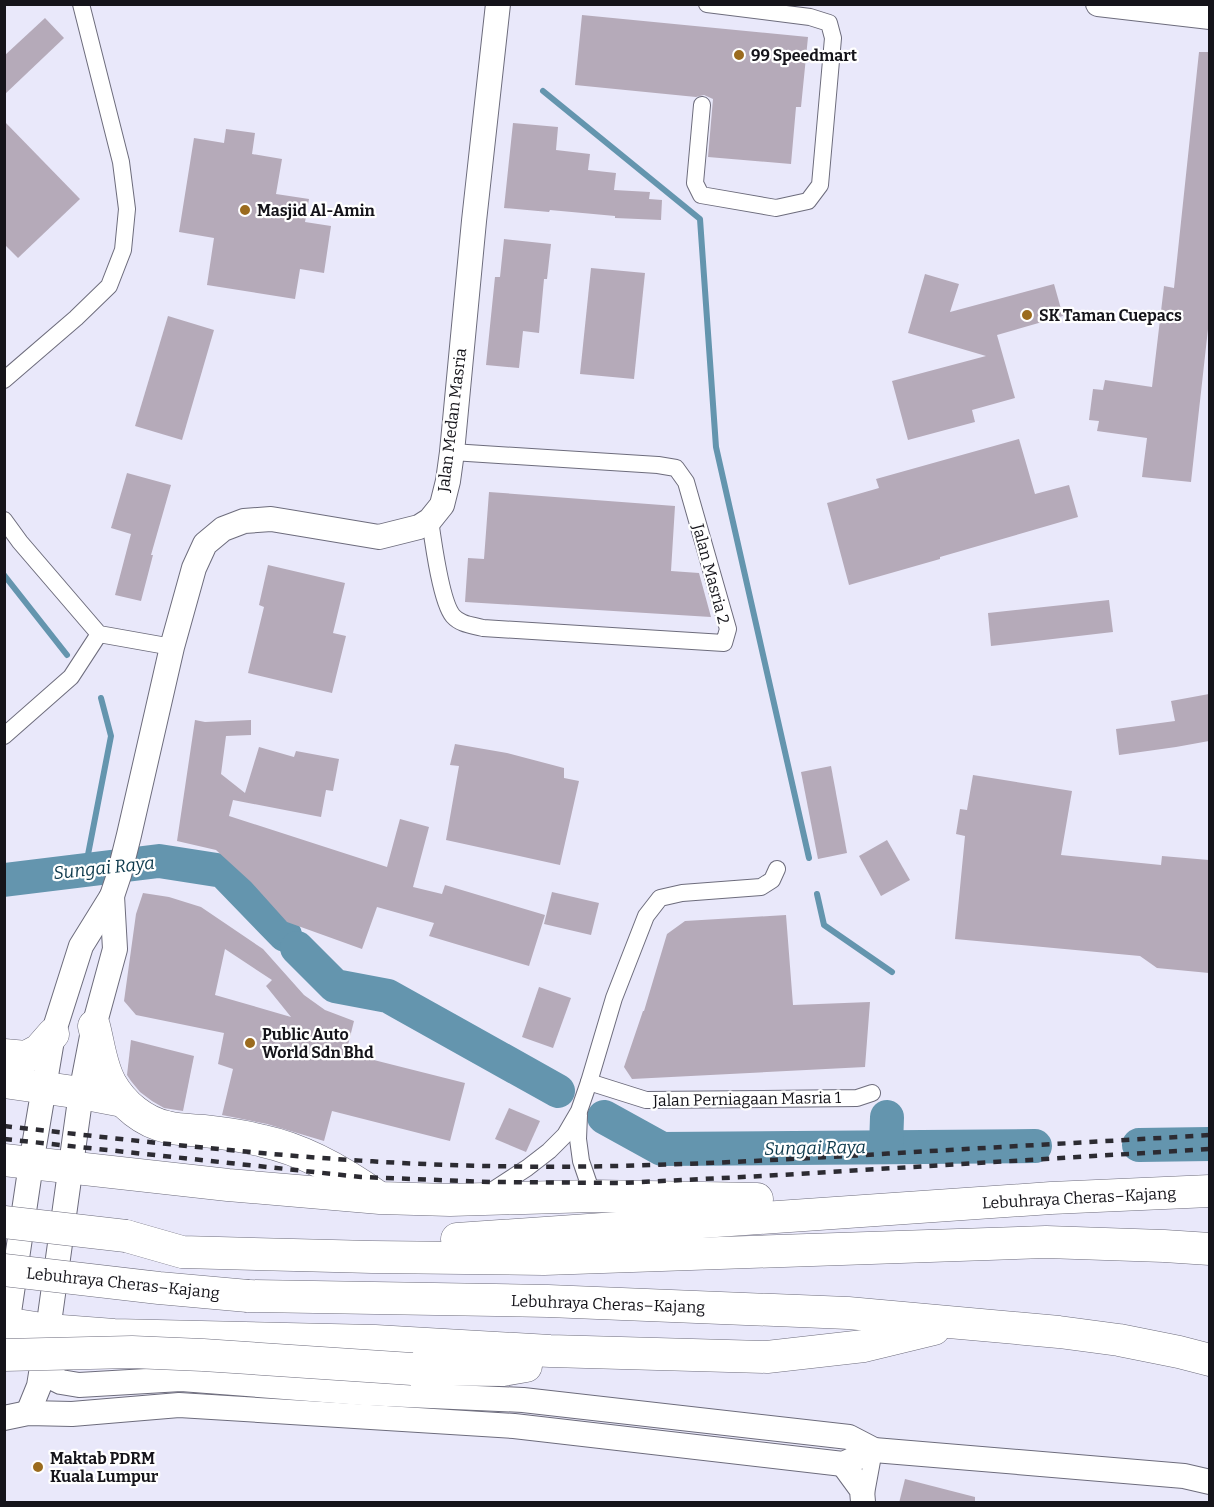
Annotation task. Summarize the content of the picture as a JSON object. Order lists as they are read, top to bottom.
{
  "streets": {
    "highway": ["Lebuhraya Cheras–Kajang"],
    "street": ["Jalan Medan Masria", "Jalan Masria 2", "Jalan Perniagaan Masria 1"]
  },
  "crossings": [
    ["Jalan Medan Masria", "Jalan Masria 2"]
  ],
  "water": ["Sungai Raya"],
  "places": [
    "99 Speedmart",
    "Masjid Al-Amin",
    "SK Taman Cuepacs",
    "Public Auto World Sdn Bhd",
    "Maktab PDRM Kuala Lumpur"
  ]
}
